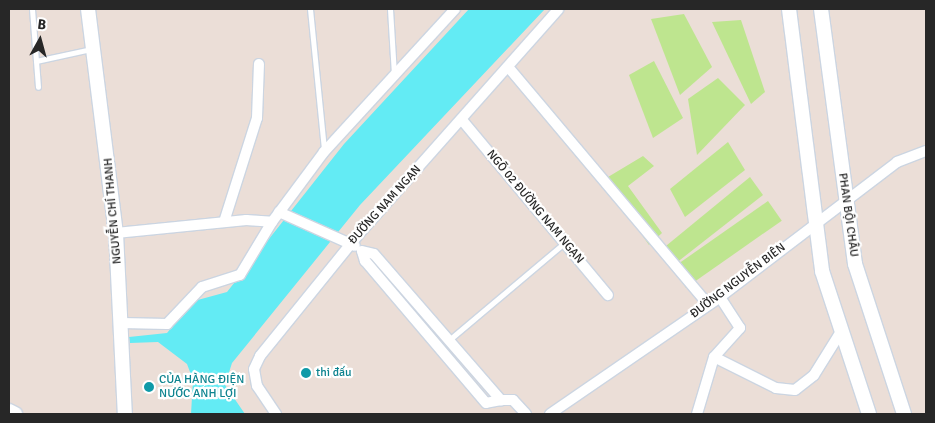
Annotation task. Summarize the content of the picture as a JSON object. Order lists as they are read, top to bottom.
{
  "streets": {
    "street": [
      "ĐƯỜNG NAM NGẠN",
      "NGÕ 02 ĐƯỜNG NAM NGẠN",
      "NGUYỄN CHÍ THANH",
      "PHAN BỘI CHÂU",
      "ĐƯỜNG NGUYỄN BIÊN"
    ]
  },
  "crossings": [
    ["ĐƯỜNG NAM NGẠN", "NGÕ 02 ĐƯỜNG NAM NGẠN"],
    ["PHAN BỘI CHÂU", "ĐƯỜNG NGUYỄN BIÊN"]
  ],
  "places": ["thi đấu", "CỦA HÀNG ĐIỆN NƯỚC ANH LỢI"],
  "north": "top"
}
